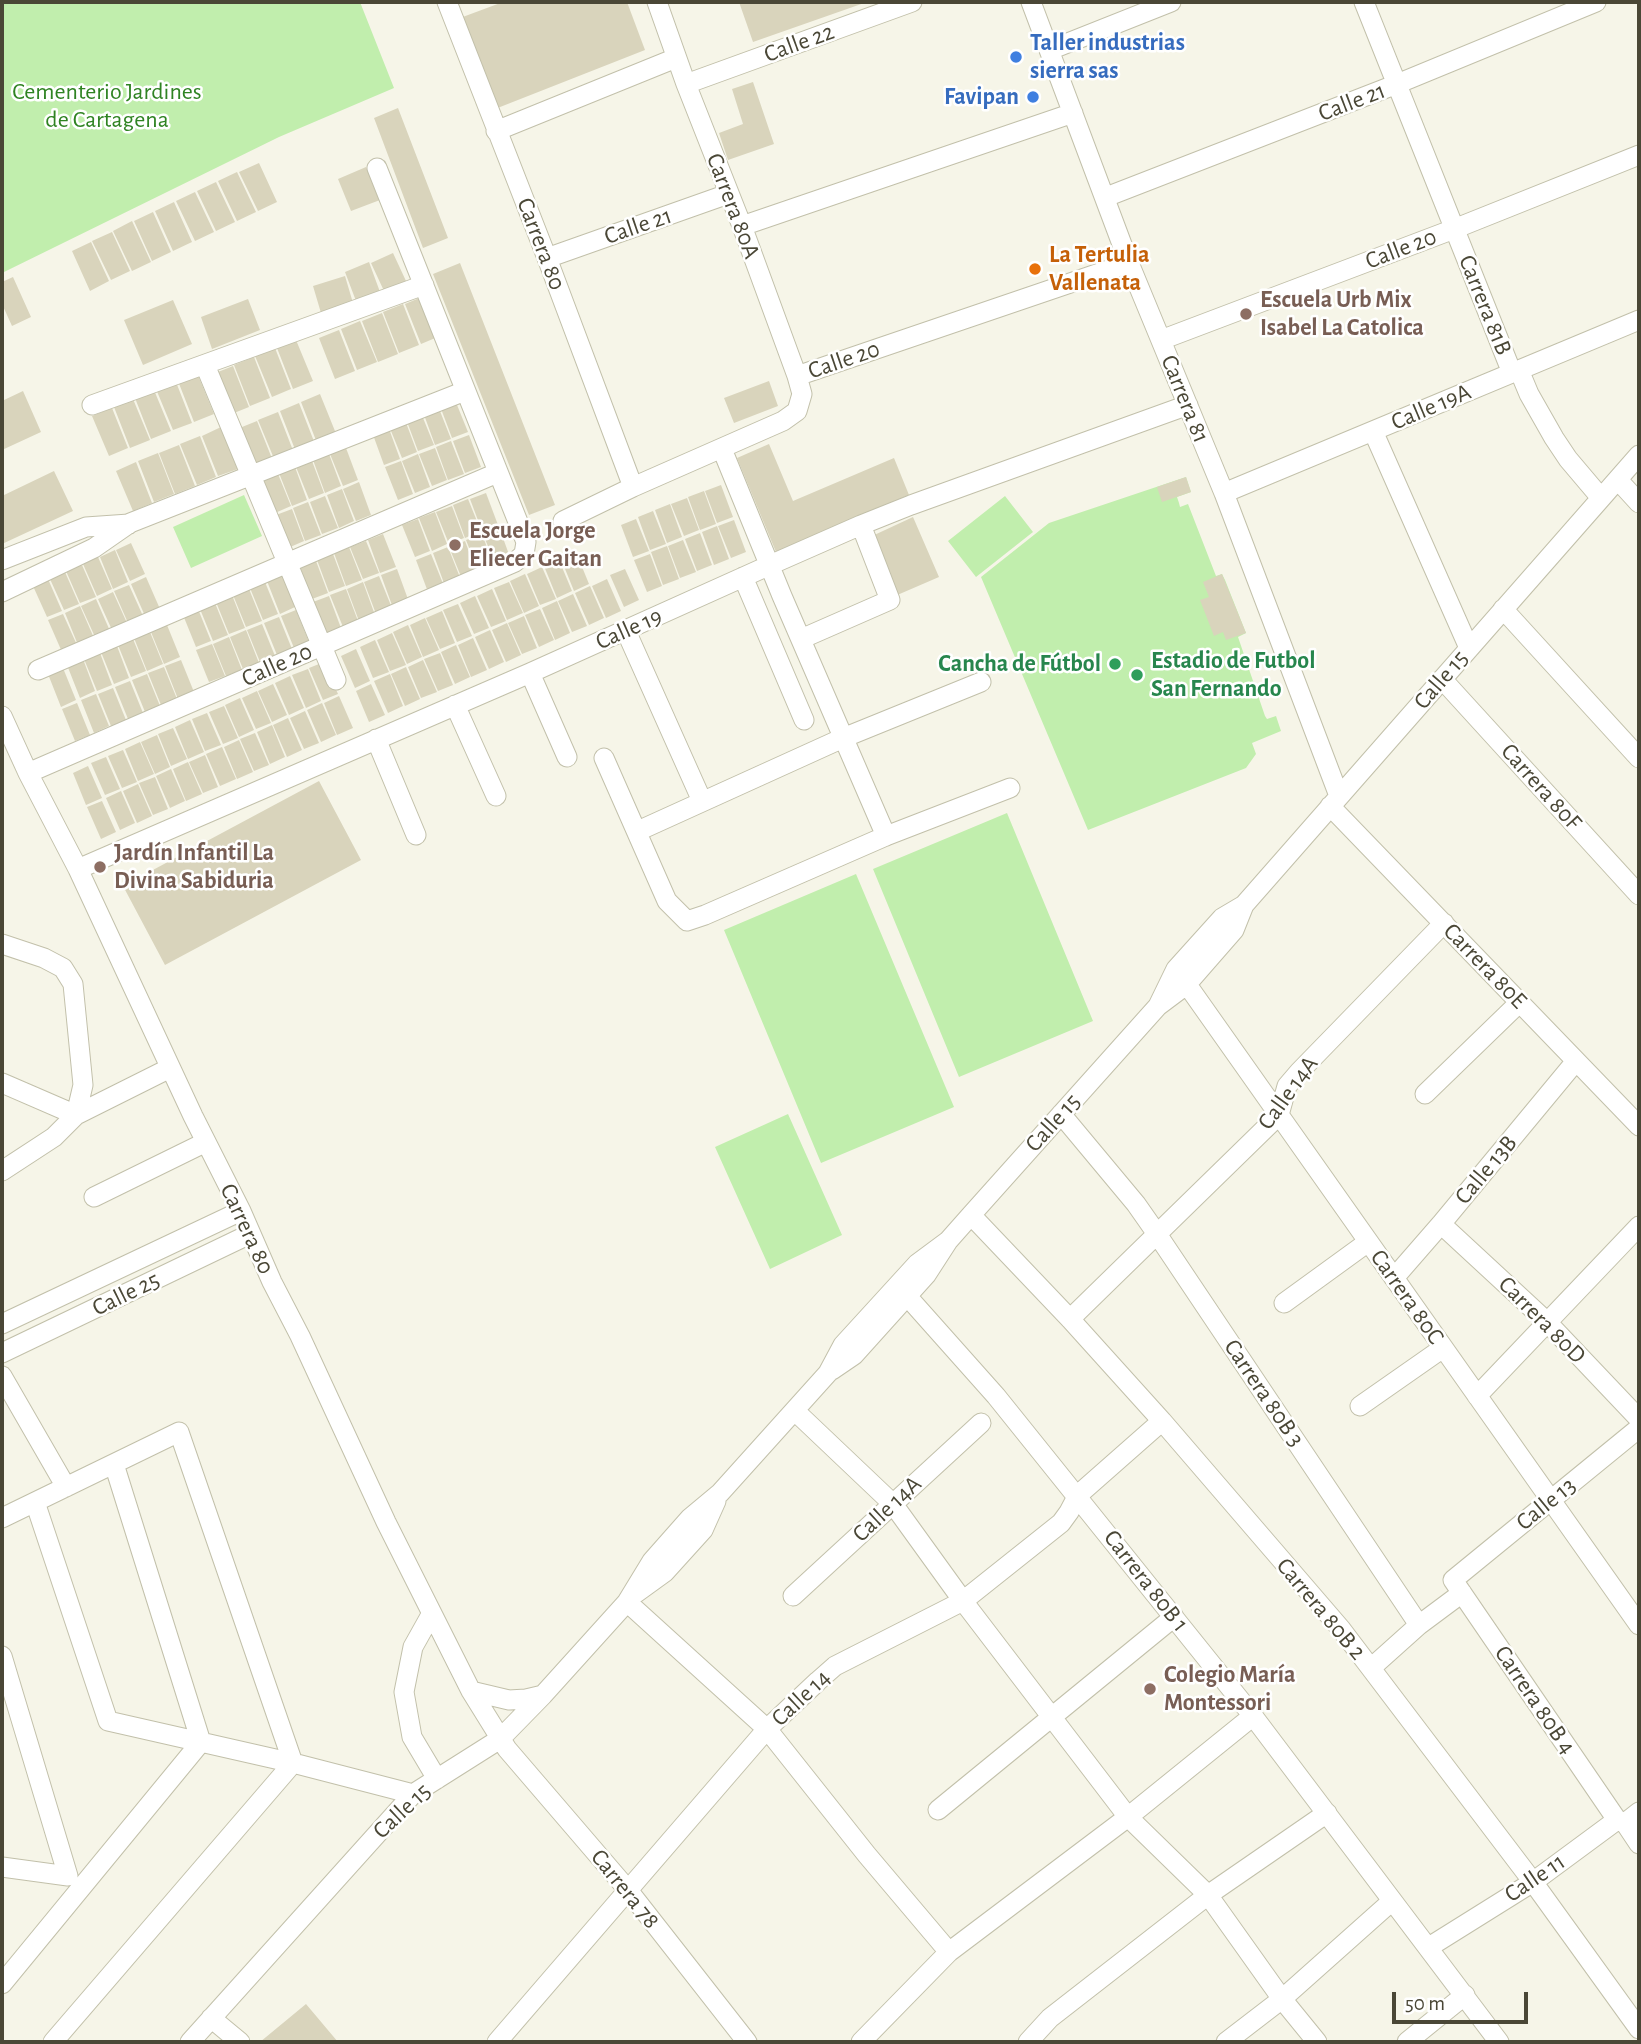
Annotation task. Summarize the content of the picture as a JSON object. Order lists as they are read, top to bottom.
{
  "streets": {
    "street": [
      "Calle 22",
      "Calle 21",
      "Carrera 80A",
      "Carrera 80",
      "Calle 20",
      "Carrera 81B",
      "Carrera 81",
      "Calle 19A",
      "Calle 19",
      "Calle 15",
      "Carrera 80F",
      "Carrera 80E",
      "Calle 14A",
      "Calle 13B",
      "Calle 25",
      "Carrera 80C",
      "Carrera 80D",
      "Carrera 80B 3",
      "Calle 13",
      "Carrera 80B 1",
      "Carrera 80B 2",
      "Calle 14",
      "Carrera 80B 4",
      "Calle 11",
      "Carrera 78"
    ]
  },
  "crossings": [
    ["Calle 22", "Carrera 80A"],
    ["Calle 21", "Carrera 80A"],
    ["Calle 21", "Carrera 80"],
    ["Calle 21", "Carrera 81B"],
    ["Calle 21", "Carrera 81"],
    ["Carrera 80A", "Calle 20"],
    ["Carrera 80", "Calle 20"],
    ["Carrera 80", "Calle 19"],
    ["Carrera 80", "Calle 15"],
    ["Carrera 80", "Calle 25"],
    ["Carrera 80", "Carrera 78"],
    ["Calle 20", "Carrera 81B"],
    ["Calle 20", "Carrera 81"],
    ["Carrera 81B", "Calle 19A"],
    ["Carrera 81B", "Calle 15"],
    ["Carrera 81", "Calle 19A"],
    ["Carrera 81", "Calle 19"],
    ["Carrera 81", "Calle 15"],
    ["Carrera 81", "Carrera 80E"],
    ["Calle 15", "Carrera 80F"],
    ["Calle 15", "Carrera 80E"],
    ["Calle 15", "Carrera 80C"],
    ["Calle 15", "Carrera 80B 3"],
    ["Calle 15", "Carrera 80B 1"],
    ["Calle 15", "Carrera 80B 2"],
    ["Calle 15", "Carrera 78"],
    ["Carrera 80E", "Calle 14A"],
    ["Carrera 80E", "Calle 13B"],
    ["Calle 14A", "Carrera 80C"],
    ["Calle 14A", "Carrera 80B 3"],
    ["Calle 14A", "Carrera 80B 2"],
    ["Calle 13B", "Carrera 80C"],
    ["Calle 13B", "Carrera 80D"],
    ["Carrera 80C", "Calle 13"],
    ["Carrera 80B 3", "Calle 13"],
    ["Calle 13", "Carrera 80B 4"],
    ["Carrera 80B 1", "Calle 14"],
    ["Carrera 80B 1", "Calle 11"],
    ["Carrera 80B 2", "Calle 14"],
    ["Carrera 80B 2", "Calle 11"],
    ["Calle 14", "Carrera 78"],
    ["Carrera 80B 4", "Calle 11"]
  ],
  "parks": ["Cementerio Jardines de Cartagena"],
  "places": [
    "Taller industrias sierra sas",
    "Favipan",
    "La Tertulia Vallenata",
    "Escuela Urb Mix Isabel La Catolica",
    "Escuela Jorge Eliecer Gaitan",
    "Cancha de Fútbol",
    "Estadio de Futbol San Fernando",
    "Jardín Infantil La Divina Sabiduria",
    "Colegio María Montessori"
  ],
  "scale_bar": "50 m"
}
